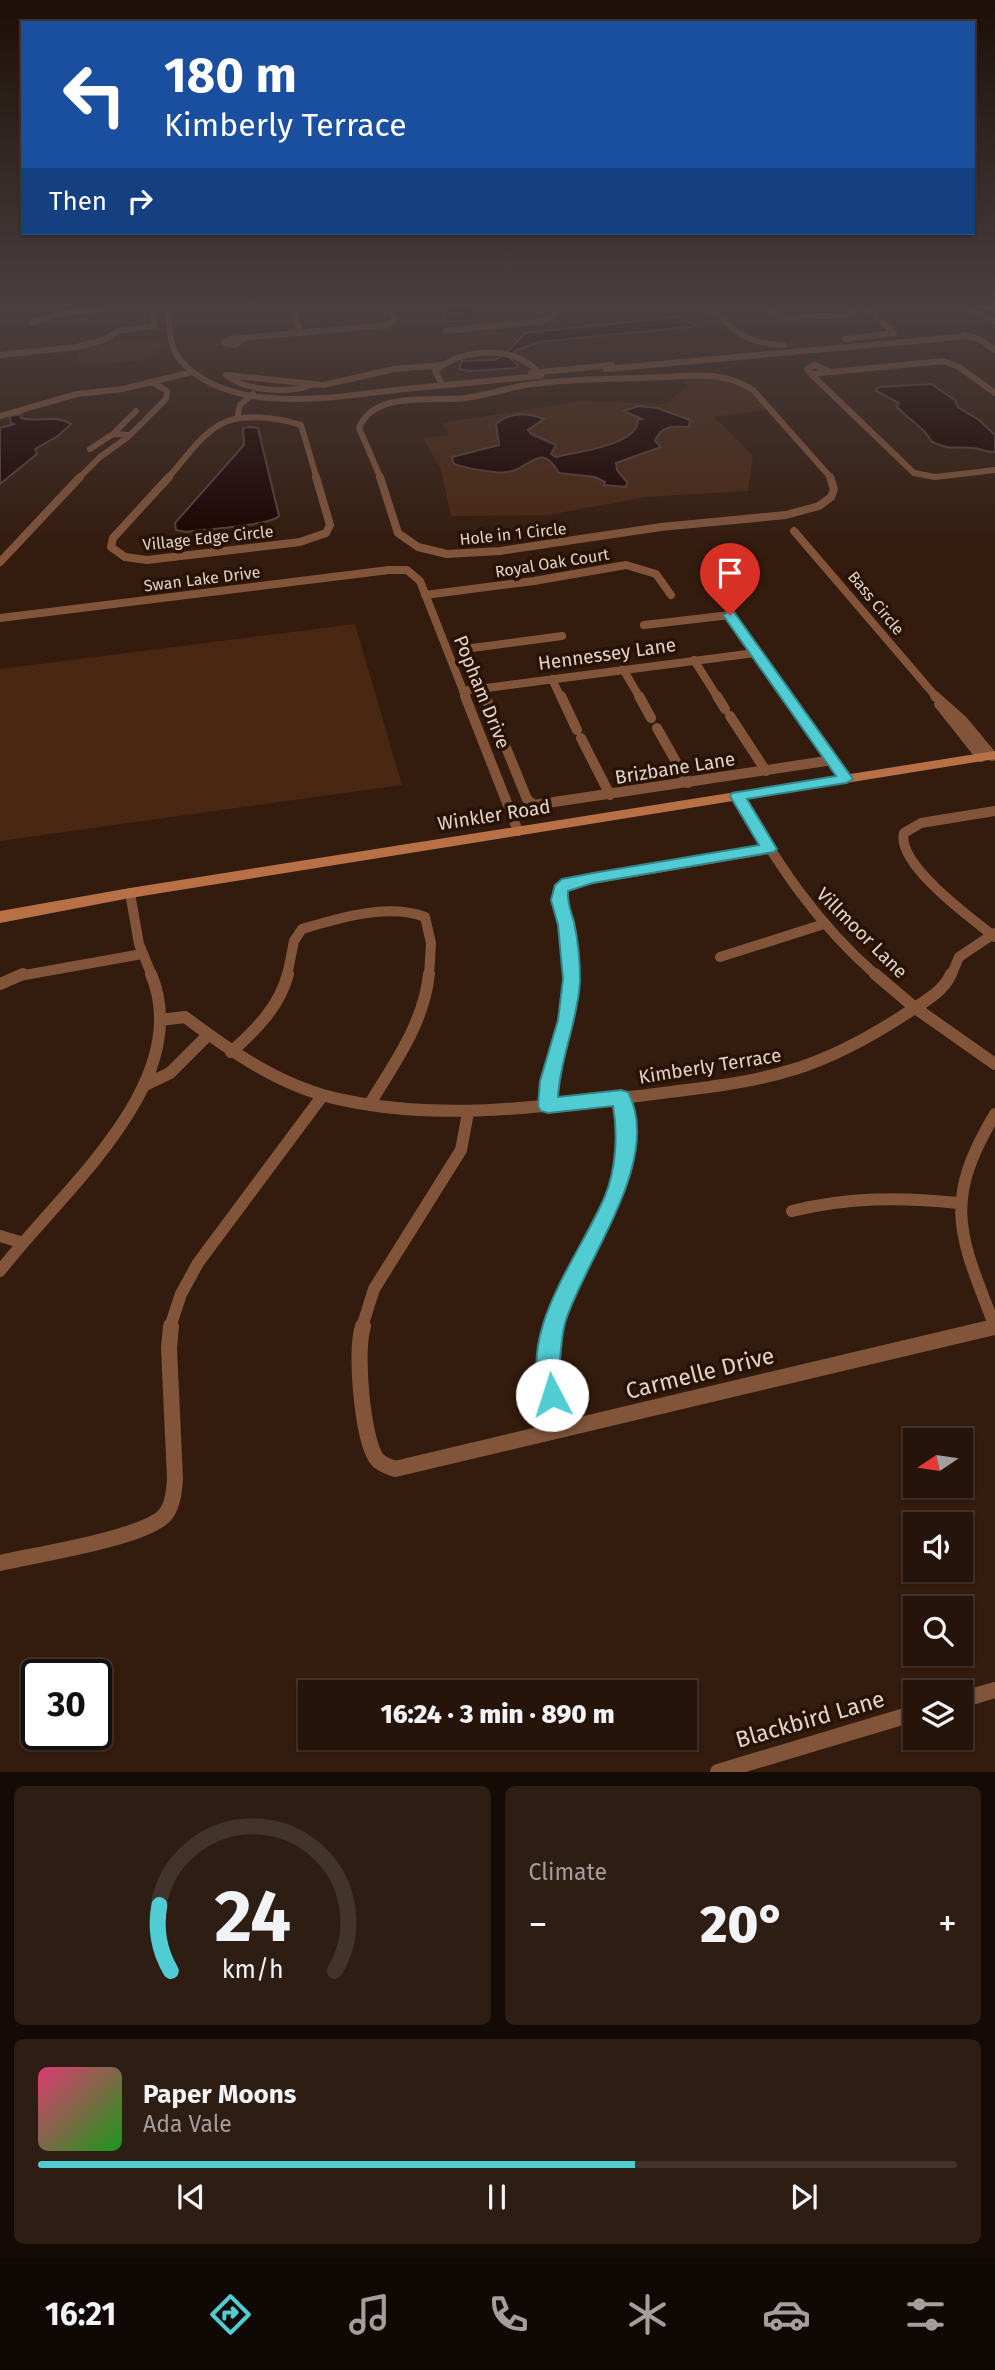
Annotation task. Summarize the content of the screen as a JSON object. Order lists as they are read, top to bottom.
{
  "streets": {
    "street": [
      "Hole in 1 Circle",
      "Village Edge Circle",
      "Royal Oak Court",
      "Swan Lake Drive",
      "Bass Circle",
      "Hennessey Lane",
      "Popham Drive",
      "Brizbane Lane",
      "Winkler Road",
      "Villmoor Lane",
      "Kimberly Terrace",
      "Carmelle Drive",
      "Blackbird Lane"
    ]
  },
  "crossings": [
    ["Royal Oak Court", "Popham Drive"],
    ["Swan Lake Drive", "Popham Drive"],
    ["Bass Circle", "Winkler Road"],
    ["Hennessey Lane", "Popham Drive"],
    ["Hennessey Lane", "Brizbane Lane"],
    ["Popham Drive", "Winkler Road"],
    ["Winkler Road", "Villmoor Lane"],
    ["Villmoor Lane", "Kimberly Terrace"],
    ["Kimberly Terrace", "Carmelle Drive"]
  ],
  "north": "left",
  "page": {
    "turn": ["180 m", "Kimberly Terrace"],
    "then": "Then",
    "limit": "30",
    "trip": "16:24 · 3 min · 890 m",
    "tile": "Climate",
    "heat": ["−", "20°", "+"],
    "song": ["Paper Moons", "Ada Vale"],
    "tabs": "16:21",
    "gauge": ["24", "km/h"]
  }
}
